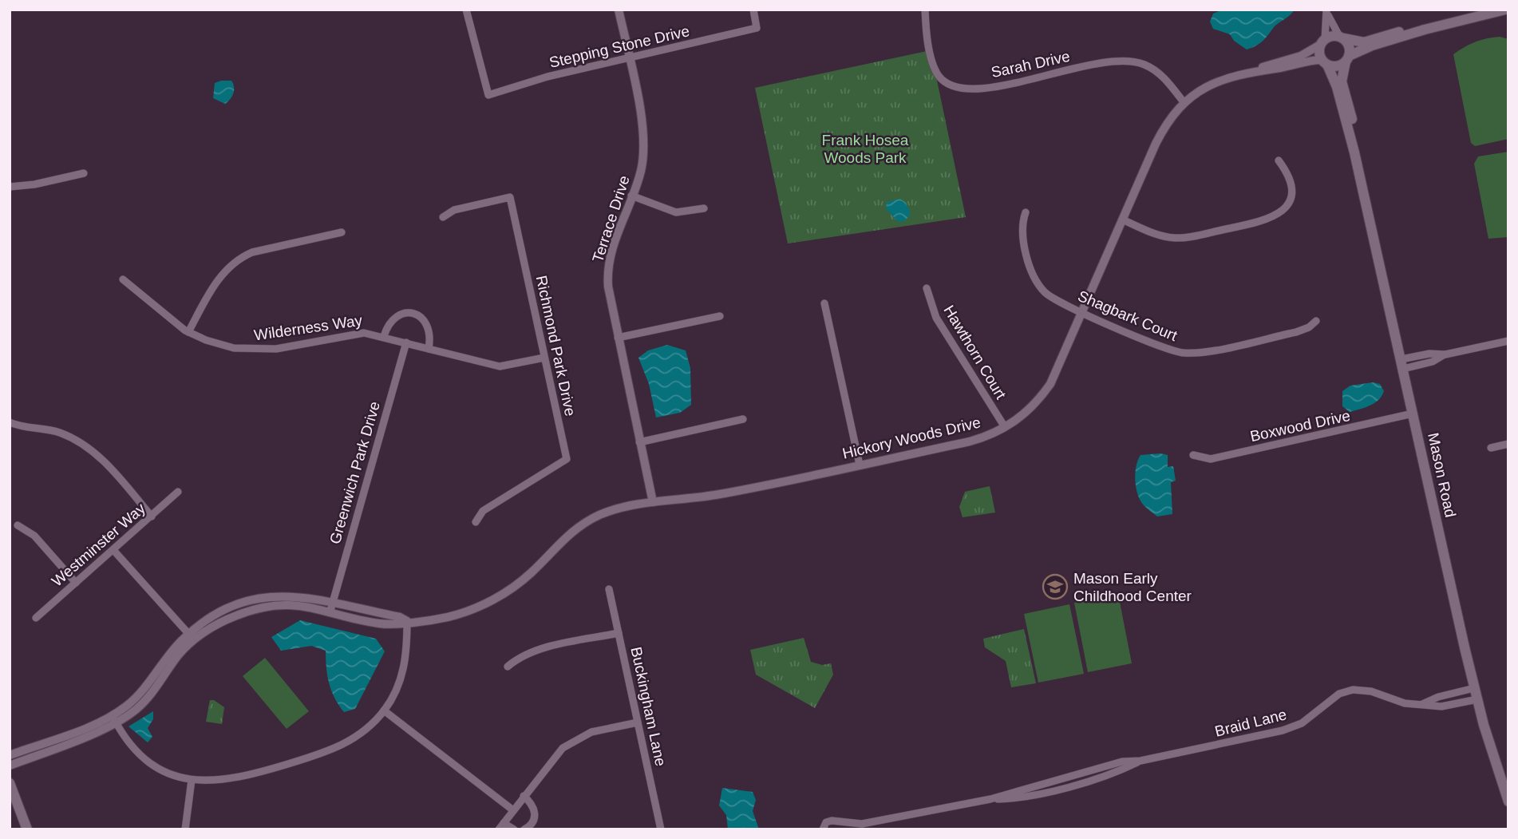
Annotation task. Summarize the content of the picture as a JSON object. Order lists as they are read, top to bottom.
{
  "streets": {
    "main road": ["Mason Road"],
    "street": [
      "Stepping Stone Drive",
      "Sarah Drive",
      "Terrace Drive",
      "Shagbark Court",
      "Wilderness Way",
      "Richmond Park Drive",
      "Hawthorn Court",
      "Boxwood Drive",
      "Hickory Woods Drive",
      "Greenwich Park Drive",
      "Westminster Way",
      "Buckingham Lane",
      "Braid Lane"
    ]
  },
  "crossings": [
    ["Stepping Stone Drive", "Terrace Drive"],
    ["Sarah Drive", "Hickory Woods Drive"],
    ["Terrace Drive", "Hickory Woods Drive"],
    ["Shagbark Court", "Hickory Woods Drive"],
    ["Wilderness Way", "Richmond Park Drive"],
    ["Wilderness Way", "Greenwich Park Drive"],
    ["Hawthorn Court", "Hickory Woods Drive"],
    ["Boxwood Drive", "Mason Road"],
    ["Hickory Woods Drive", "Greenwich Park Drive"],
    ["Hickory Woods Drive", "Mason Road"],
    ["Mason Road", "Braid Lane"]
  ],
  "parks": ["Frank Hosea Woods Park"],
  "places": {
    "school or university": ["Mason Early Childhood Center"]
  }
}
